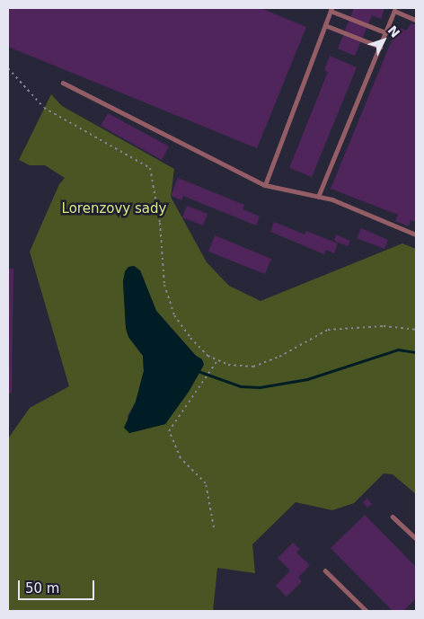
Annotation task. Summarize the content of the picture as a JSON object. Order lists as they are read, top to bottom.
{
  "parks": ["Lorenzovy sady"],
  "scale_bar": "50 m",
  "north": "top right"
}
